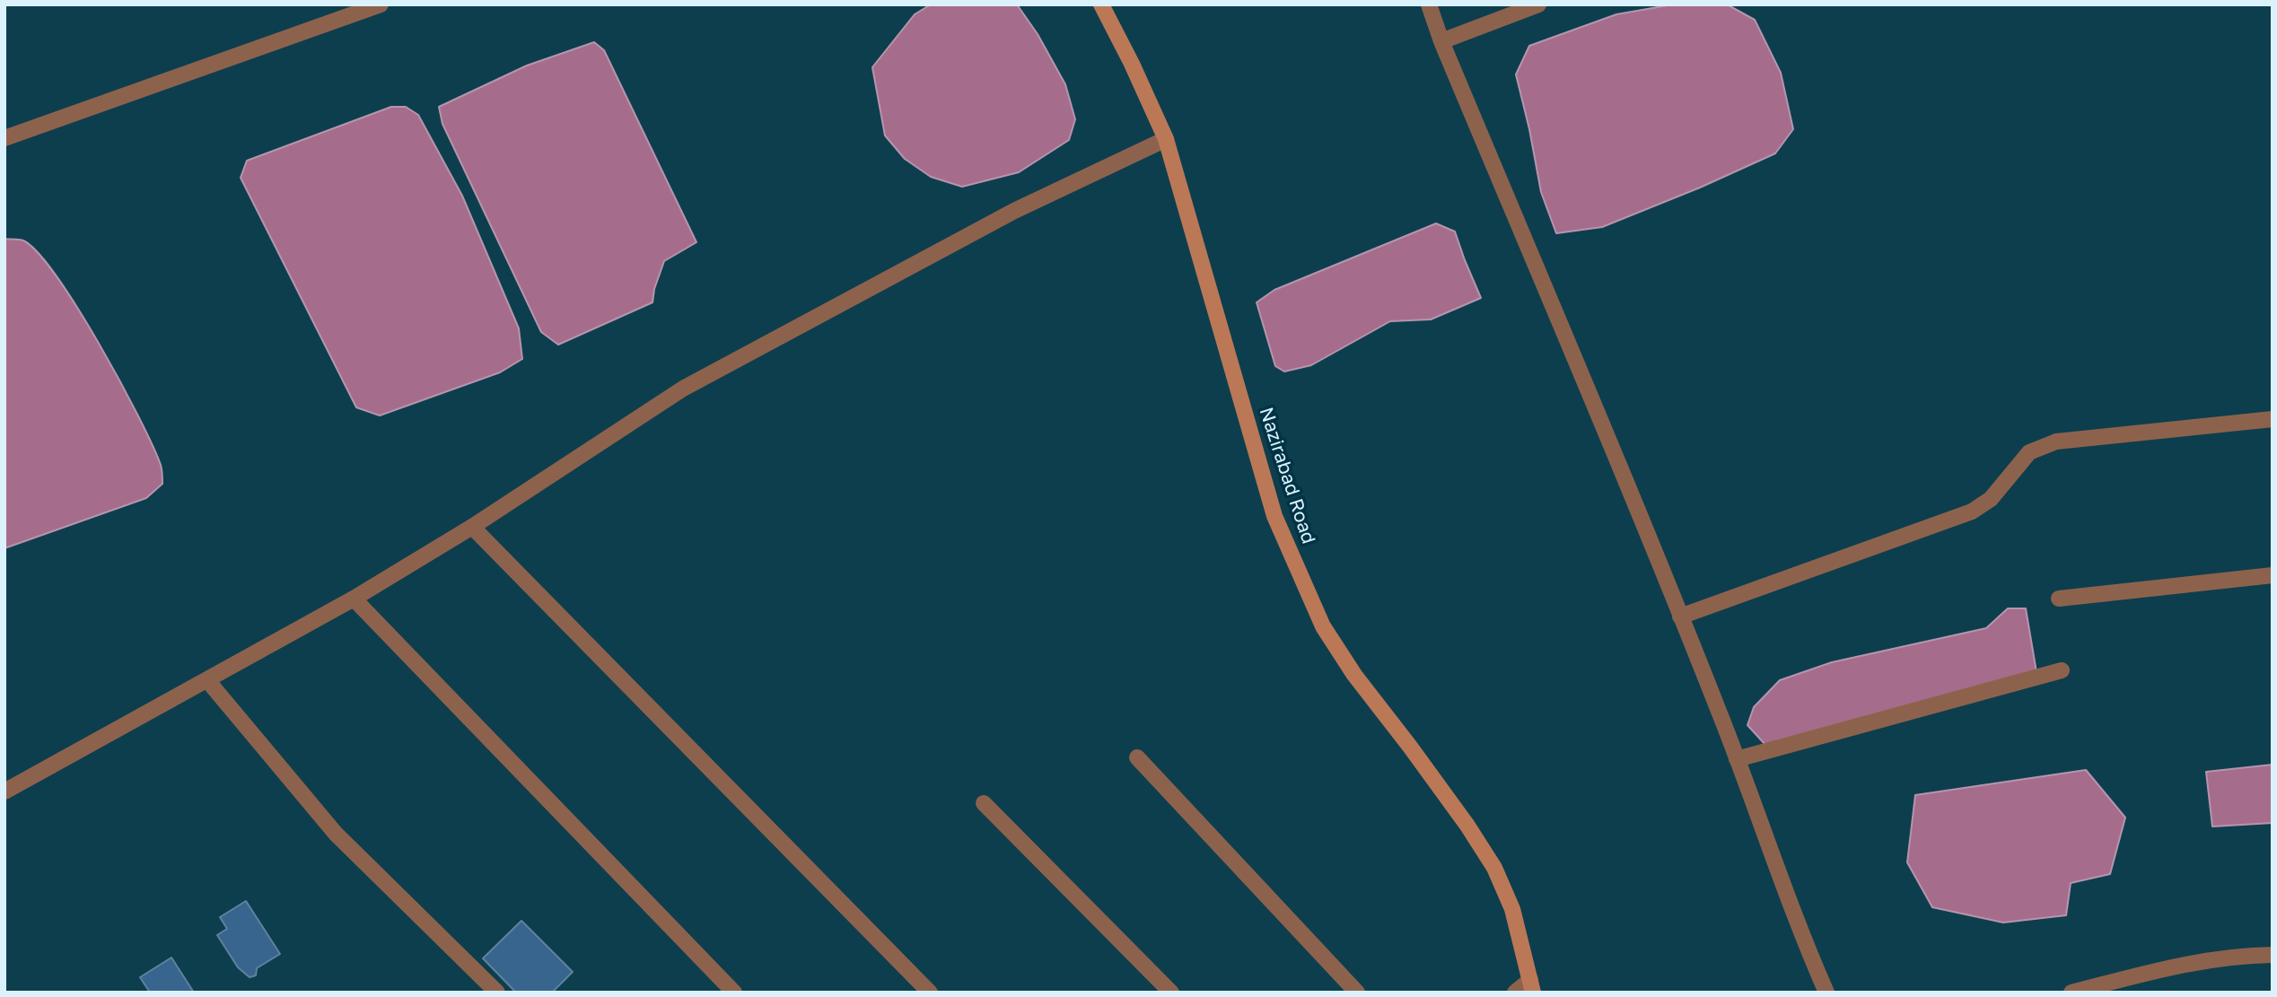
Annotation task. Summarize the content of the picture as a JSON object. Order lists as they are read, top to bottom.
{
  "streets": {
    "main road": ["Nazirabad Road"]
  }
}
